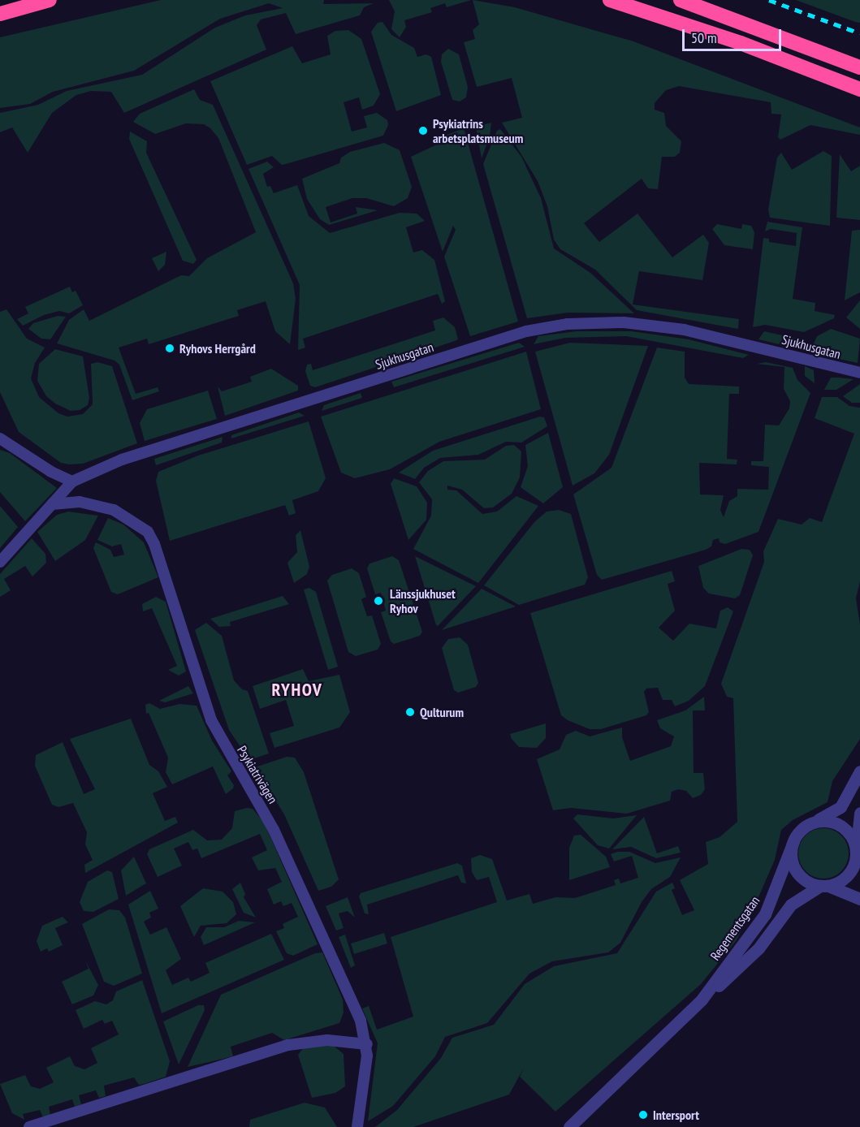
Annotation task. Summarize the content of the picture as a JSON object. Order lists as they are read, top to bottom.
{
  "streets": {
    "street": ["Sjukhusgatan", "Psykiatrivägen", "Regementsgatan"]
  },
  "crossings": [
    ["Sjukhusgatan", "Psykiatrivägen"]
  ],
  "districts": ["RYHOV"],
  "places": [
    "Psykiatrins arbetsplatsmuseum",
    "Ryhovs Herrgård",
    "Länssjukhuset Ryhov",
    "Qulturum",
    "Intersport"
  ],
  "scale_bar": "50 m"
}
